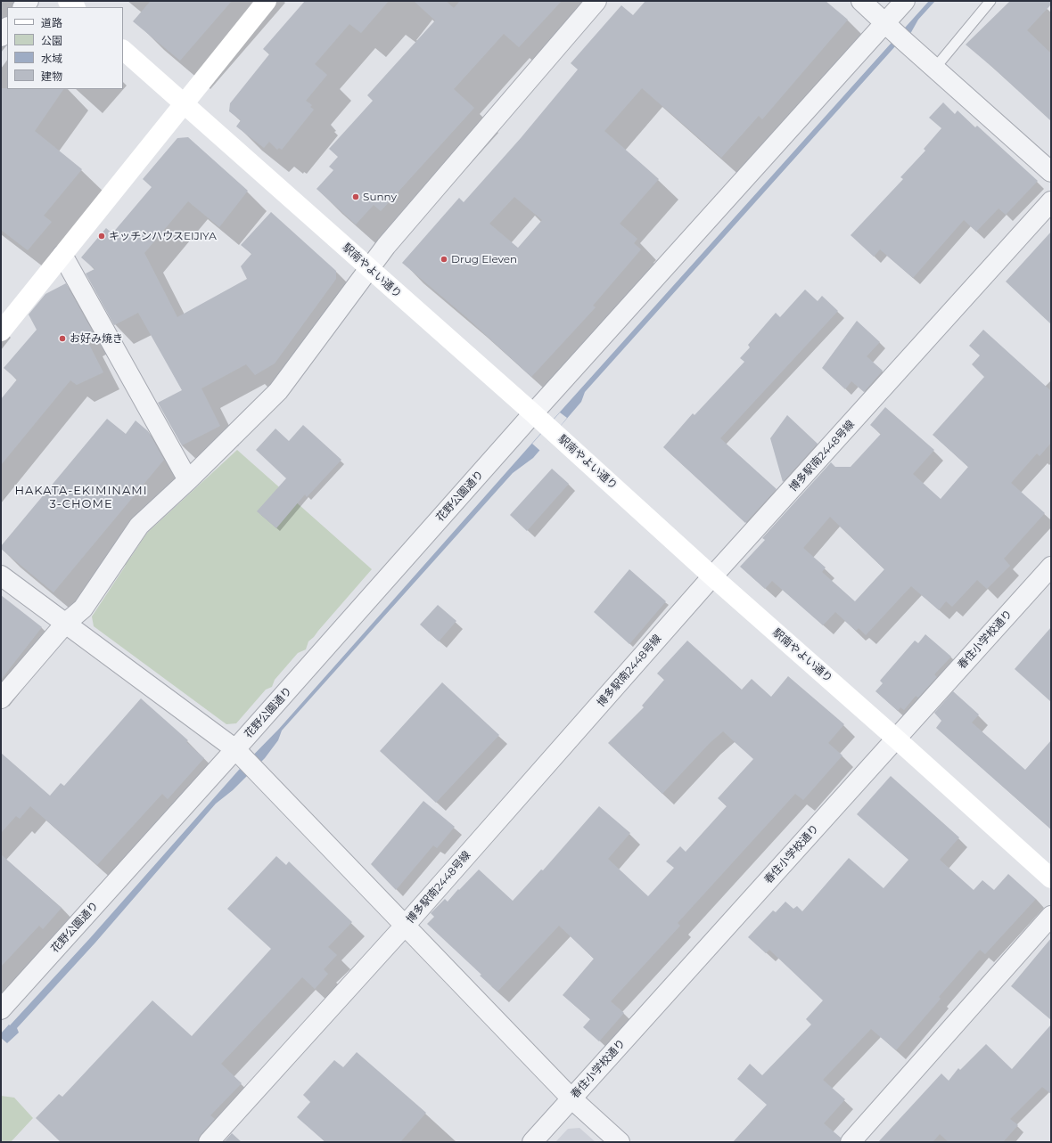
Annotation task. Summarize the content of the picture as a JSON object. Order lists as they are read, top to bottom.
{
  "streets": {
    "street": [
      "駅南やよい通り",
      "博多駅南2448号線",
      "花野公園通り",
      "春住小学校通り"
    ]
  },
  "crossings": [
    ["駅南やよい通り", "博多駅南2448号線"],
    ["駅南やよい通り", "花野公園通り"],
    ["駅南やよい通り", "春住小学校通り"]
  ],
  "districts": ["HAKATA-EKIMINAMI 3-CHOME"],
  "places": [
    "Sunny",
    "キッチンハウスEIJIYA",
    "Drug Eleven",
    "お好み焼き"
  ],
  "legend": [
    "道路",
    "公園",
    "水域",
    "建物"
  ]
}
